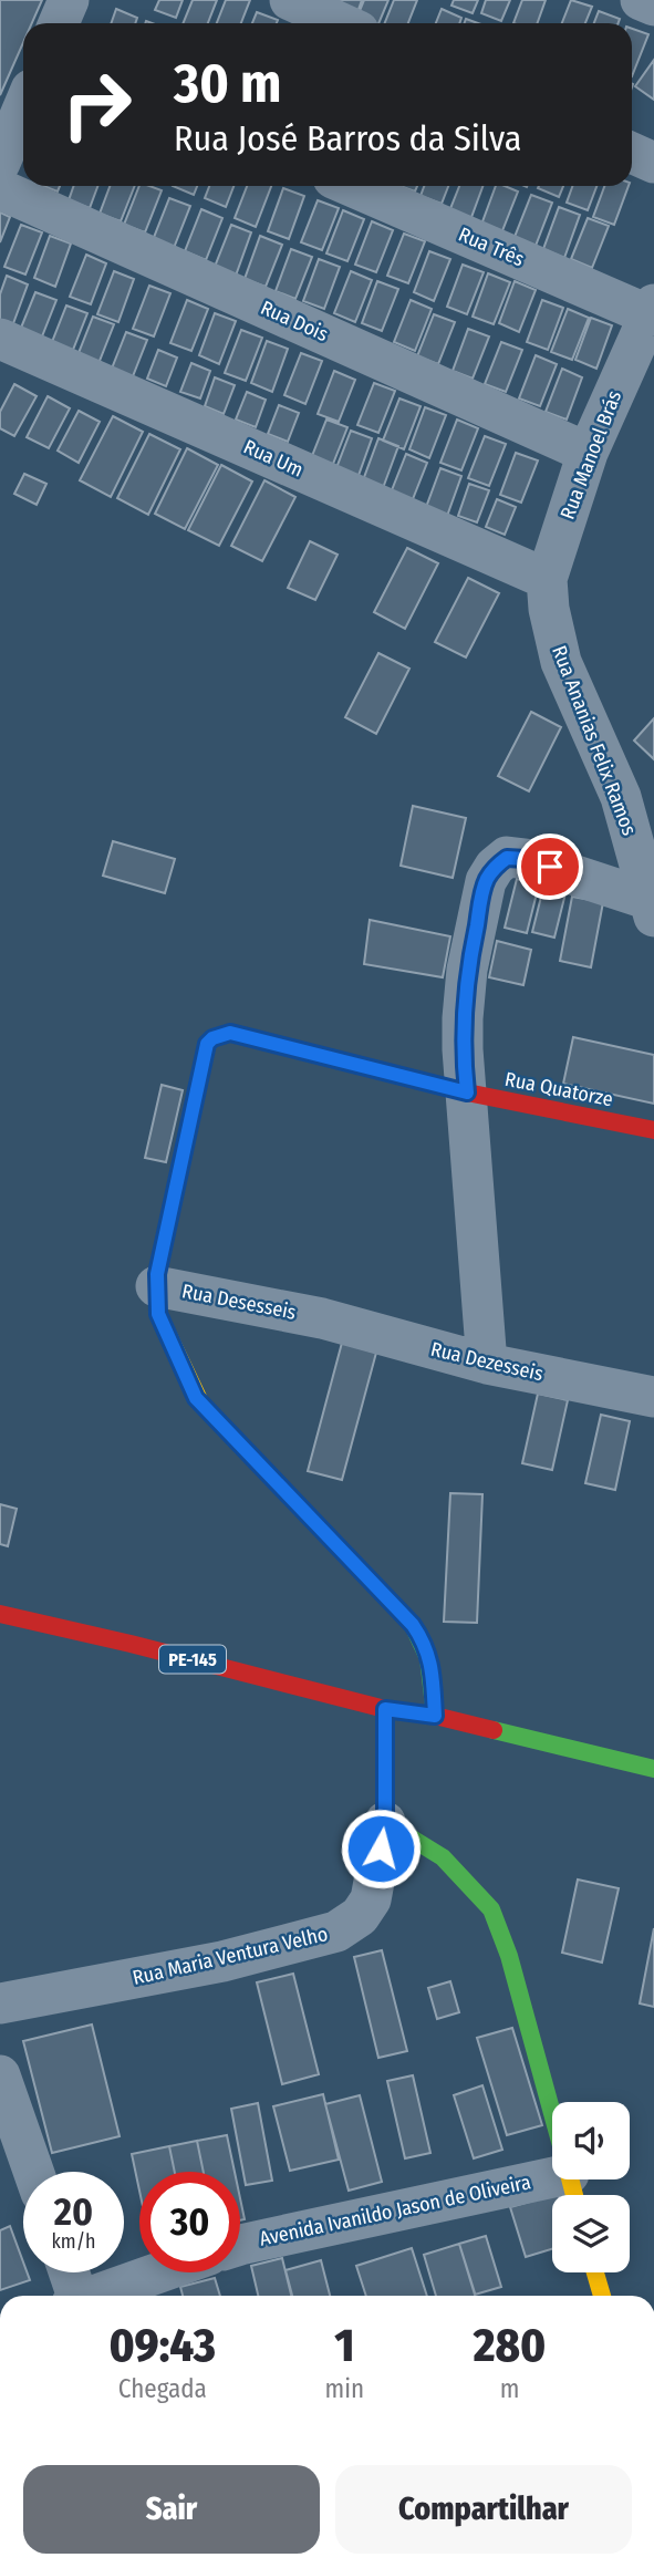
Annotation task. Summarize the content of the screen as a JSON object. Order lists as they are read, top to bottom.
{
  "streets": {
    "street": [
      "Rua Três",
      "Rua Dois",
      "Rua Manoel Brás",
      "Rua Um",
      "Rua Ananias Felix Ramos",
      "Rua Quatorze",
      "Rua Desesseis",
      "Rua Dezesseis",
      "PE-145",
      "Rua Maria Ventura Velho",
      "Avenida Ivanildo Jason de Oliveira"
    ]
  },
  "crossings": [
    ["Rua Três", "Rua Manoel Brás"],
    ["Rua Dois", "Rua Manoel Brás"],
    ["Rua Manoel Brás", "Rua Um"],
    ["Rua Manoel Brás", "Rua Ananias Felix Ramos"],
    ["Rua Um", "Rua Ananias Felix Ramos"],
    ["Rua Quatorze", "Rua Desesseis"],
    ["Rua Desesseis", "Rua Dezesseis"]
  ],
  "page": {
    "turn": ["30 m", "Rua José Barros da Silva"],
    "speed": "20 km/h",
    "limit": "30",
    "eta": [
      "09:43",
      "Chegada",
      "1",
      "min",
      "280",
      "m"
    ],
    "buttons": ["Sair", "Compartilhar"]
  }
}
